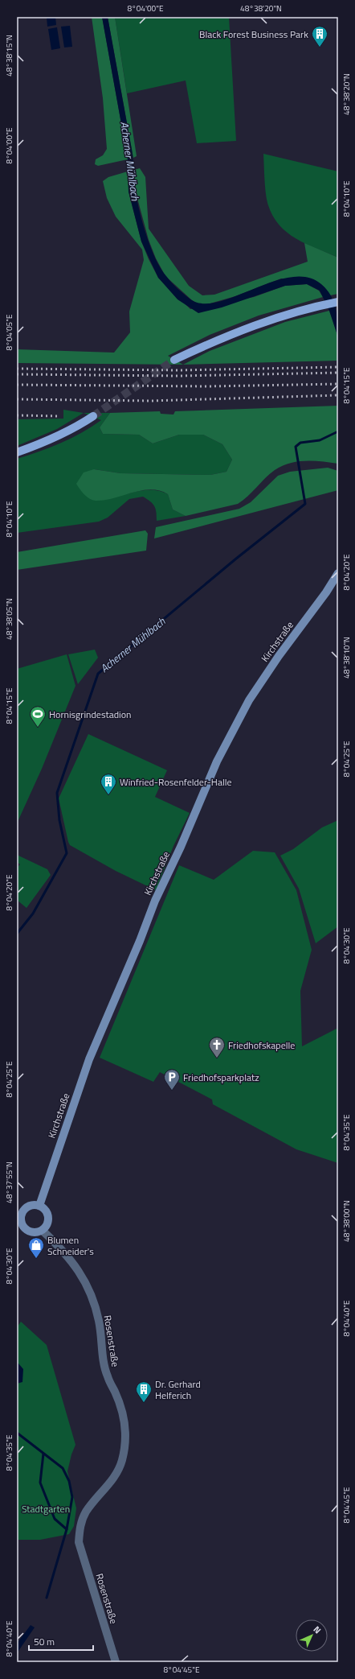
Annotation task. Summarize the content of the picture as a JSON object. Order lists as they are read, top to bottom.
{
  "streets": {
    "main road": ["Kirchstraße"],
    "street": ["Rosenstraße"]
  },
  "crossings": [
    ["Kirchstraße", "Rosenstraße"]
  ],
  "water": ["Acherner Mühlbach"],
  "parks": ["Stadtgarten"],
  "places": {
    "building": ["Black Forest Business Park", "Winfried-Rosenfelder-Halle", "Dr. Gerhard Helferich"],
    "sports": ["Hornisgrindestadion"],
    "church": ["Friedhofskapelle"],
    "parking": ["Friedhofsparkplatz"],
    "shop": ["Blumen Schneider's"]
  },
  "scale_bar": "50 m",
  "north": "top right",
  "coordinates": [
    "8°04'00\"E",
    "48°38'20\"N",
    "48°38'15\"N",
    "8°04'10\"E",
    "8°04'05\"E",
    "8°04'15\"E",
    "8°04'20\"E",
    "48°38'05\"N",
    "48°38'10\"N",
    "8°04'25\"E",
    "8°04'30\"E",
    "8°04'35\"E",
    "48°37'55\"N",
    "48°38'00\"N",
    "8°04'40\"E",
    "8°04'45\"E"
  ]
}
